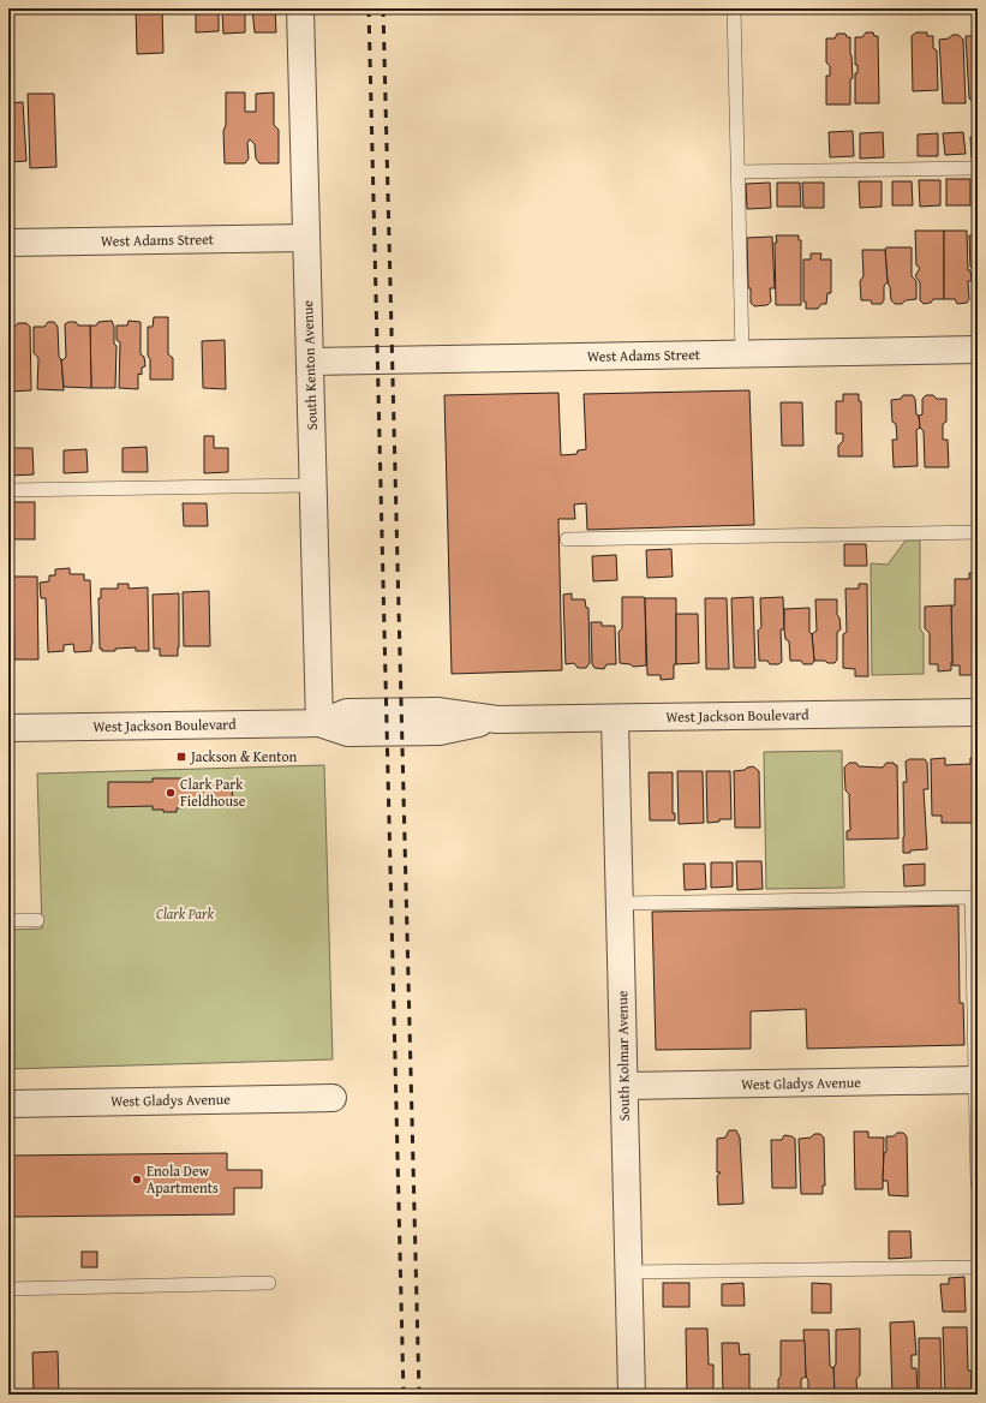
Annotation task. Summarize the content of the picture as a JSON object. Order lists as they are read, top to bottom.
{
  "streets": {
    "street": [
      "West Adams Street",
      "South Kenton Avenue",
      "West Jackson Boulevard",
      "South Kolmar Avenue",
      "West Gladys Avenue"
    ]
  },
  "crossings": [
    ["West Adams Street", "South Kenton Avenue"],
    ["South Kenton Avenue", "West Jackson Boulevard"],
    ["West Jackson Boulevard", "South Kolmar Avenue"],
    ["South Kolmar Avenue", "West Gladys Avenue"]
  ],
  "parks": ["Clark Park"],
  "places": {
    "transit": ["Jackson & Kenton"],
    "other": ["Clark Park Fieldhouse", "Enola Dew Apartments"]
  }
}
